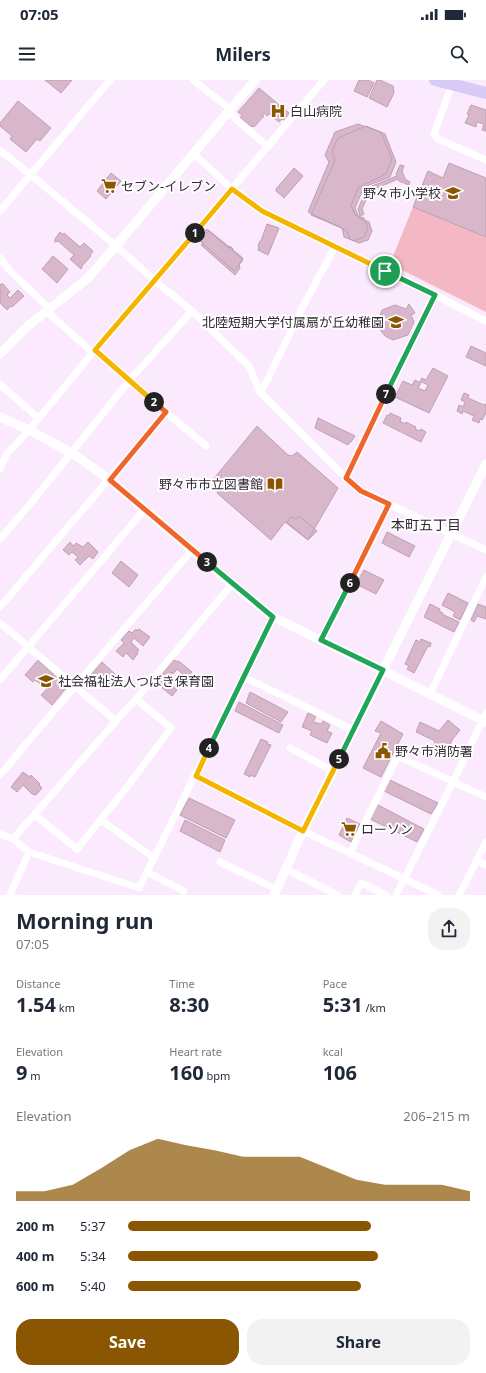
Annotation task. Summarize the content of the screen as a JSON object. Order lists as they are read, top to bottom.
{
  "districts": ["本町五丁目"],
  "places": {
    "hospital": ["白山病院"],
    "supermarket": ["セブン-イレブン", "ローソン"],
    "school or university": ["野々市小学校", "北陸短期大学付属扇が丘幼稚園", "社会福祉法人つばき保育園"],
    "library": ["野々市市立図書館"],
    "public building": ["野々市消防署"]
  },
  "page": {
    "status": "07:05",
    "header": "Milers",
    "pins": [
      "1",
      "7",
      "2",
      "3",
      "6",
      "4",
      "5"
    ],
    "heading": ["Morning run", "07:05"],
    "stats": [
      ["Distance", "1.54 km"],
      ["Time", "8:30"],
      ["Pace", "5:31 /km"],
      ["Elevation", "9 m"],
      ["Heart rate", "160 bpm"],
      ["kcal", "106"]
    ],
    "chart": ["Elevation", "206–215 m"],
    "list": [
      {
        "name": "200 m",
        "note": "5:37"
      },
      {
        "name": "400 m",
        "note": "5:34"
      },
      {
        "name": "600 m",
        "note": "5:40"
      }
    ],
    "buttons": ["Save", "Share"]
  }
}
